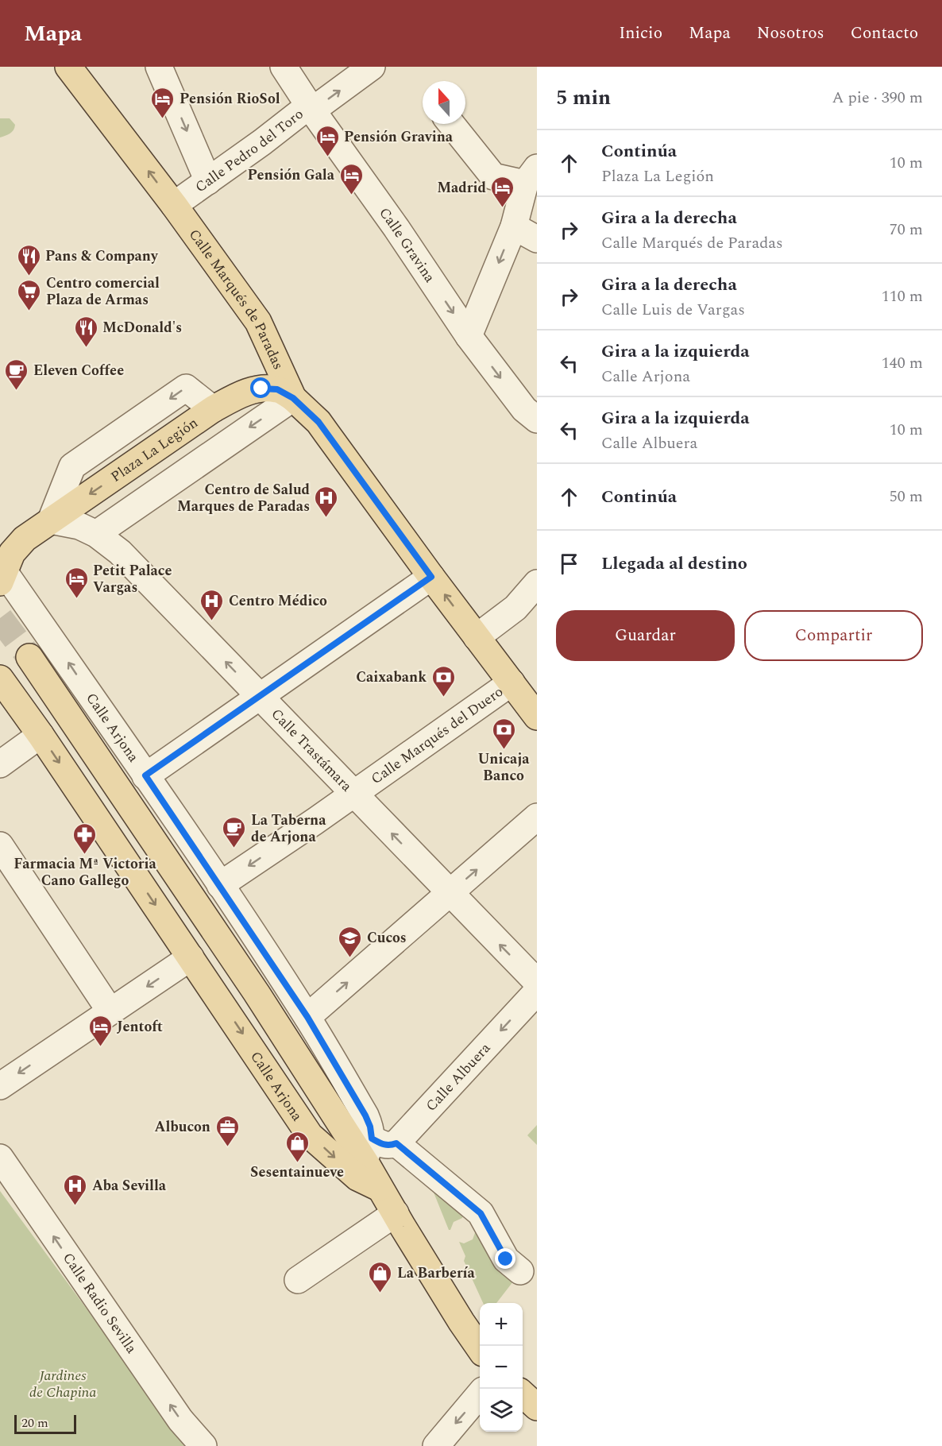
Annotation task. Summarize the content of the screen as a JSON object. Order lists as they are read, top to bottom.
{
  "streets": {
    "main road": ["Calle Marqués de Paradas", "Plaza La Legión", "Calle Arjona"],
    "street": [
      "Calle Pedro del Toro",
      "Calle Gravina",
      "Calle Marqués del Duero",
      "Calle Trastámara",
      "Calle Albuera",
      "Calle Radio Sevilla"
    ]
  },
  "crossings": [
    ["Calle Pedro del Toro", "Calle Gravina"],
    ["Calle Pedro del Toro", "Calle Marqués de Paradas"],
    ["Calle Marqués de Paradas", "Plaza La Legión"],
    ["Calle Marqués de Paradas", "Calle Marqués del Duero"],
    ["Plaza La Legión", "Calle Arjona"],
    ["Plaza La Legión", "Calle Trastámara"],
    ["Calle Arjona", "Calle Marqués del Duero"],
    ["Calle Arjona", "Calle Albuera"],
    ["Calle Marqués del Duero", "Calle Trastámara"]
  ],
  "one_way": [
    "Calle Gravina",
    "Plaza La Legión",
    "Calle Trastámara",
    "Calle Radio Sevilla"
  ],
  "parks": ["Jardines de Chapina"],
  "places": {
    "hotel": [
      "Pensión RioSol",
      "Pensión Gravina",
      "Pensión Gala",
      "Madrid",
      "Petit Palace Vargas",
      "Jentoft"
    ],
    "restaurant": ["Pans & Company", "McDonald's"],
    "supermarket": ["Centro comercial Plaza de Armas"],
    "cafe": ["Eleven Coffee", "La Taberna de Arjona"],
    "hospital": ["Centro de Salud Marques de Paradas", "Centro Médico", "Aba Sevilla"],
    "bank": ["Caixabank", "Unicaja Banco"],
    "pharmacy": ["Farmacia Mª Victoria Cano Gallego"],
    "school or university": ["Cucos"],
    "office": ["Albucon"],
    "shop": ["Sesentainueve", "La Barbería"]
  },
  "scale_bar": "20 m",
  "north": "top",
  "page": {
    "header": "Mapa",
    "nav": [
      "Inicio",
      "Mapa",
      "Nosotros",
      "Contacto"
    ],
    "heading": ["5 min", "A pie · 390 m"],
    "list": [
      ["Continúa", "Plaza La Legión", "10 m"],
      ["Gira a la derecha", "Calle Marqués de Paradas", "70 m"],
      ["Gira a la derecha", "Calle Luis de Vargas", "110 m"],
      ["Gira a la izquierda", "Calle Arjona", "140 m"],
      ["Gira a la izquierda", "Calle Albuera", "10 m"],
      ["Continúa", "50 m"],
      "Llegada al destino"
    ],
    "buttons": ["Guardar", "Compartir"],
    "map_buttons": ["+", "−"],
    "scale": "20 m"
  }
}
